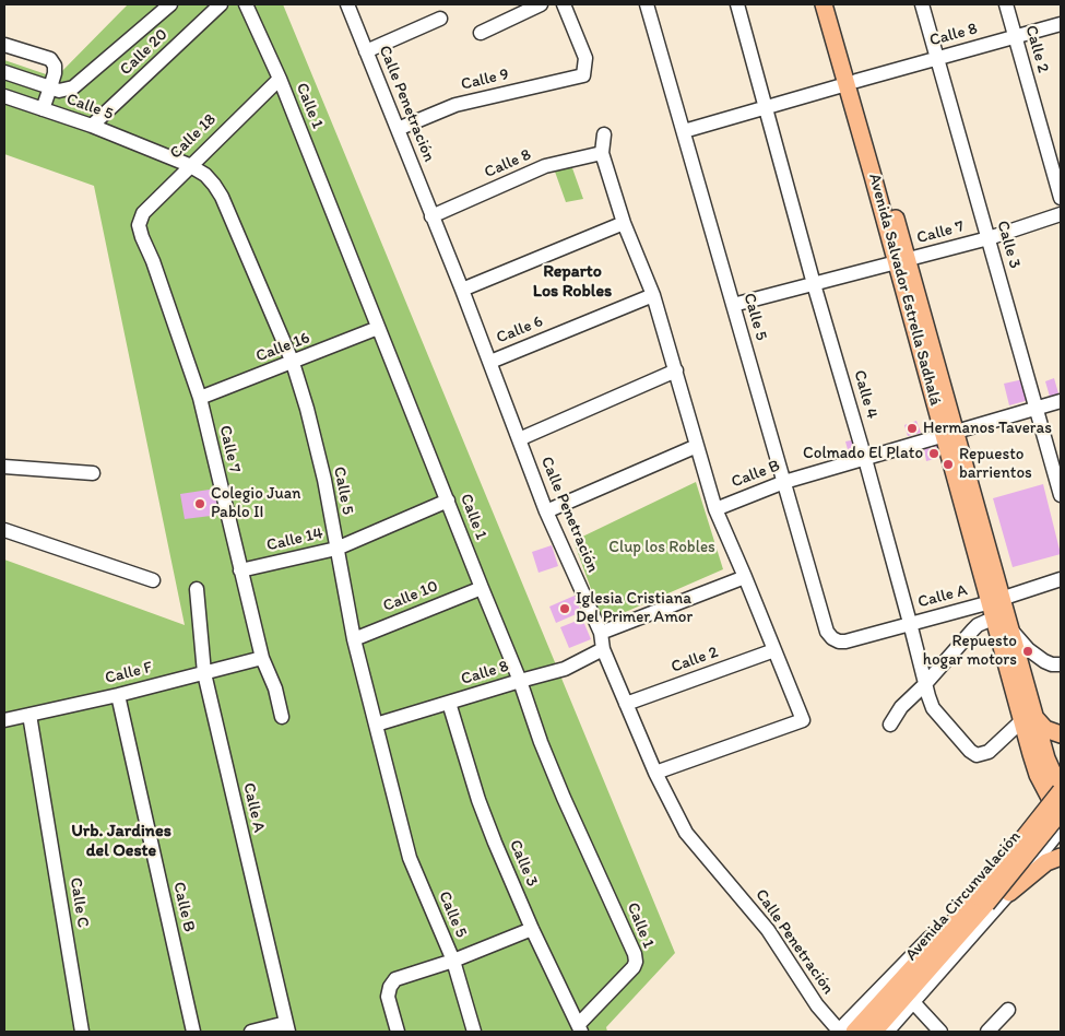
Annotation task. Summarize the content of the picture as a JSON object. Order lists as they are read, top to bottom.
{
  "streets": {
    "main road": ["Avenida Salvador Estrella Sadhalá", "Avenida Circunvalación"],
    "street": [
      "Calle 8",
      "Calle 2",
      "Calle 20",
      "Calle 9",
      "Calle Penetración",
      "Calle 1",
      "Calle 5",
      "Calle 18",
      "Calle 7",
      "Calle 3",
      "Calle 6",
      "Calle 16",
      "Calle 4",
      "Calle B",
      "Calle 14",
      "Calle 10",
      "Calle A",
      "Calle F",
      "Calle C"
    ]
  },
  "crossings": [
    ["Calle 8", "Calle 2"],
    ["Calle 8", "Calle Penetración"],
    ["Calle 8", "Calle 1"],
    ["Calle 8", "Calle 5"],
    ["Calle 8", "Calle 3"],
    ["Calle 8", "Avenida Salvador Estrella Sadhalá"],
    ["Calle 8", "Calle 4"],
    ["Calle 2", "Calle Penetración"],
    ["Calle 20", "Calle 5"],
    ["Calle 9", "Calle Penetración"],
    ["Calle Penetración", "Calle 6"],
    ["Calle Penetración", "Avenida Circunvalación"],
    ["Calle 1", "Calle 18"],
    ["Calle 1", "Calle 3"],
    ["Calle 1", "Calle 16"],
    ["Calle 1", "Calle 14"],
    ["Calle 1", "Calle 10"],
    ["Calle 5", "Calle 18"],
    ["Calle 5", "Calle 7"],
    ["Calle 5", "Calle 16"],
    ["Calle 5", "Calle B"],
    ["Calle 5", "Calle 14"],
    ["Calle 5", "Calle 10"],
    ["Calle 5", "Calle A"],
    ["Calle 18", "Calle 7"],
    ["Calle 7", "Calle 3"],
    ["Calle 7", "Avenida Salvador Estrella Sadhalá"],
    ["Calle 7", "Calle 16"],
    ["Calle 7", "Calle 4"],
    ["Calle 7", "Calle 14"],
    ["Calle 7", "Calle F"],
    ["Calle 3", "Calle B"],
    ["Avenida Salvador Estrella Sadhalá", "Calle 4"],
    ["Avenida Salvador Estrella Sadhalá", "Calle B"],
    ["Avenida Salvador Estrella Sadhalá", "Calle A"],
    ["Avenida Salvador Estrella Sadhalá", "Avenida Circunvalación"],
    ["Calle 4", "Calle B"],
    ["Calle 4", "Calle A"],
    ["Calle B", "Calle F"],
    ["Calle A", "Calle F"],
    ["Calle F", "Calle C"]
  ],
  "districts": ["Reparto Los Robles", "Urb. Jardines del Oeste"],
  "parks": ["Clup los Robles"],
  "places": [
    "Hermanos Taveras",
    "Colmado El Plato",
    "Repuesto barrientos",
    "Colegio Juan Pablo II",
    "Iglesia Cristiana Del Primer Amor",
    "Repuesto hogar motors"
  ]
}
